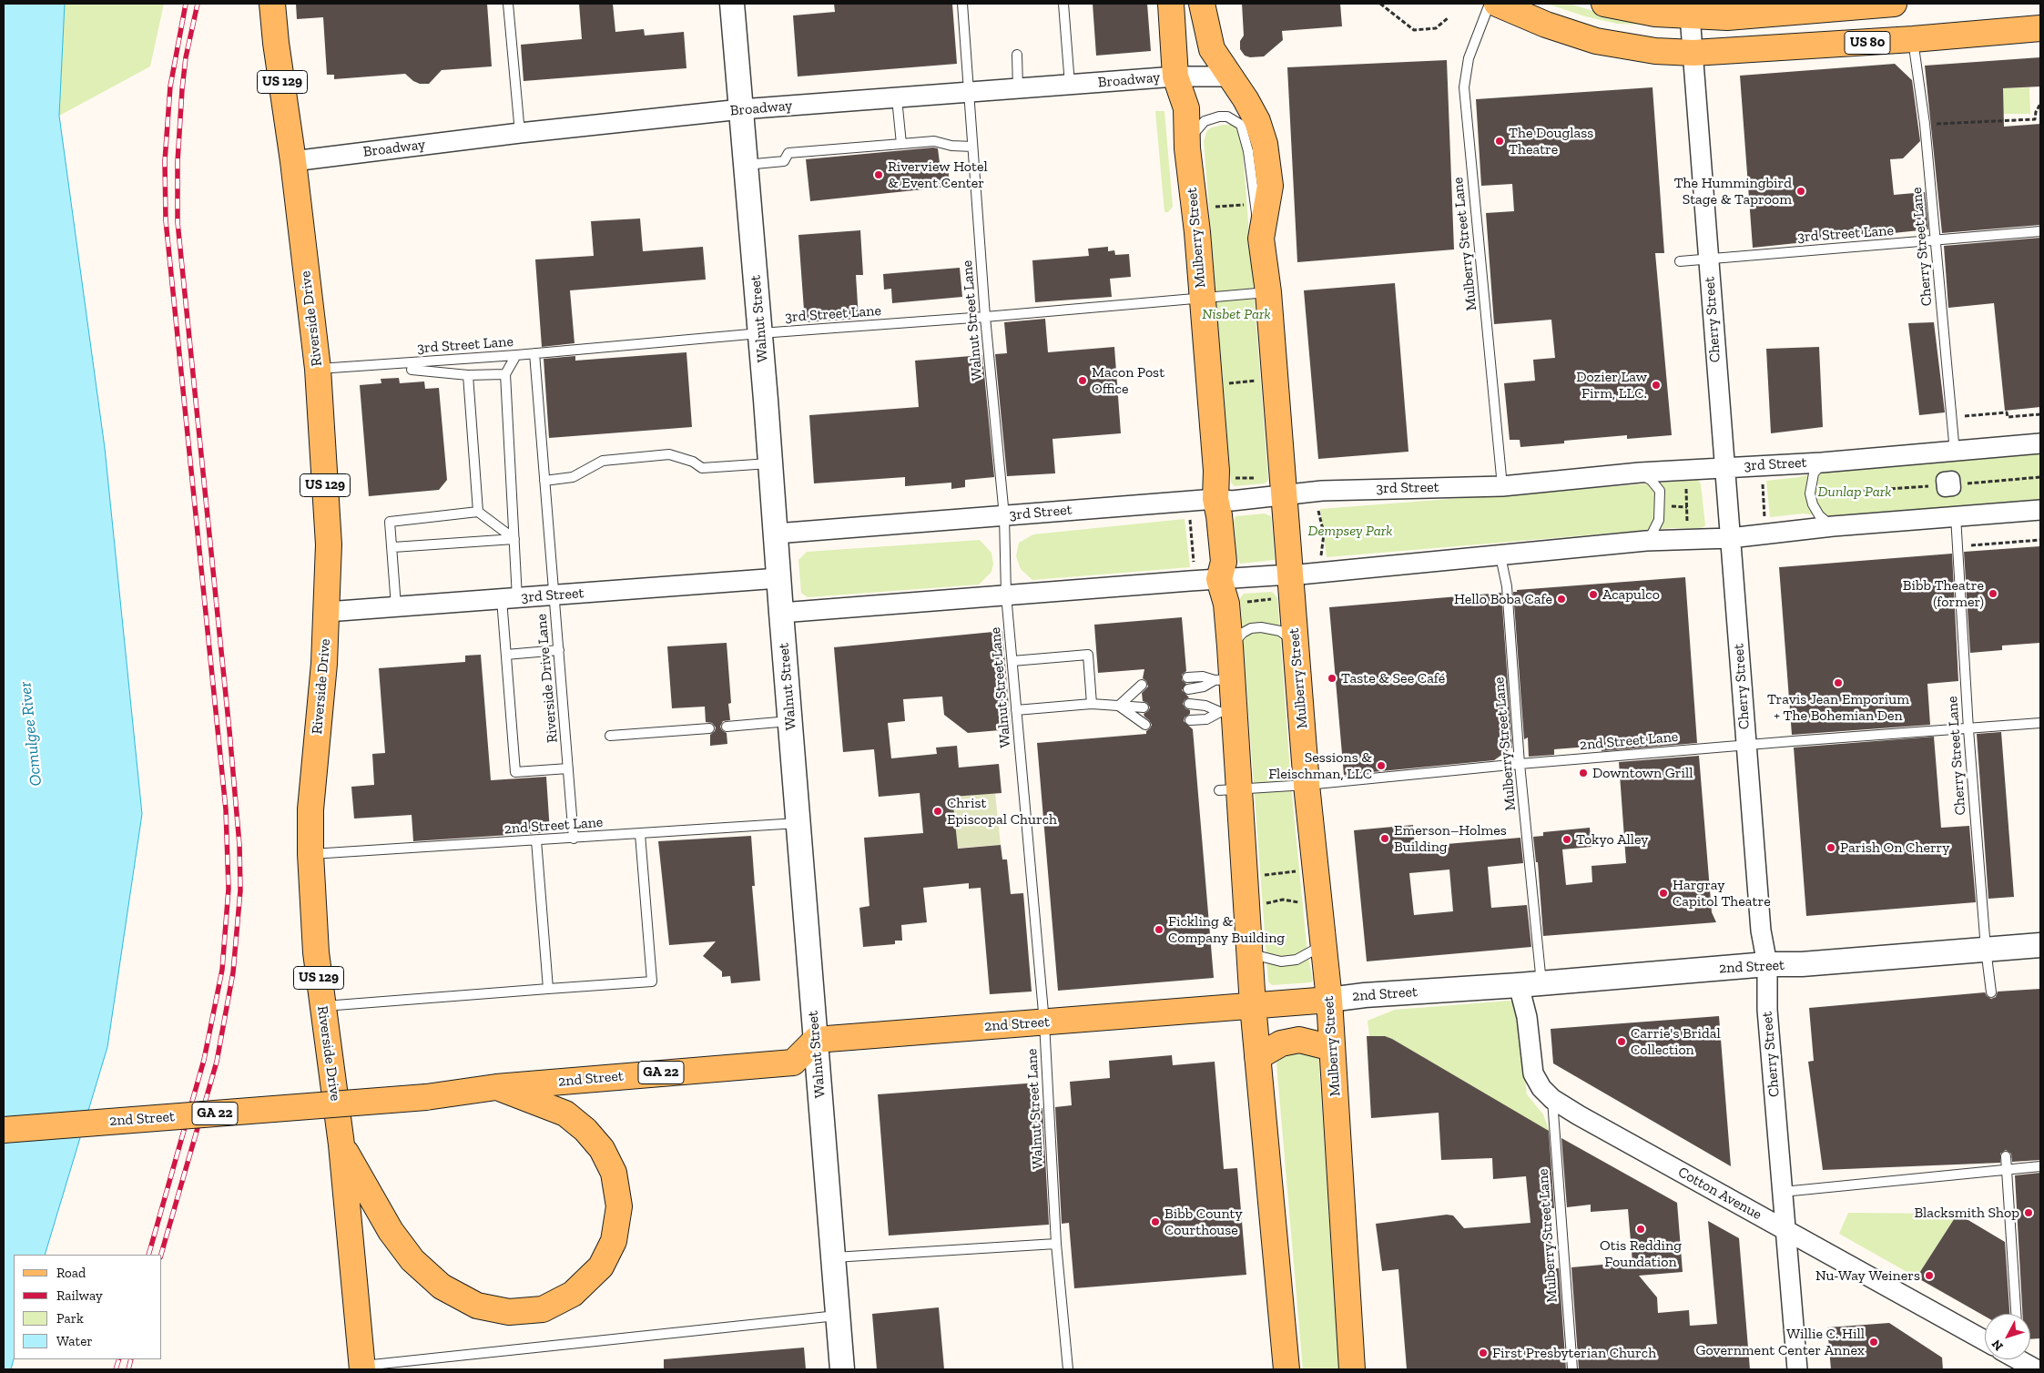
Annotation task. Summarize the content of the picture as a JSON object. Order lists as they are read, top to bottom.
{
  "streets": {
    "main road": [
      "US 80",
      "US 129",
      "Mulberry Street",
      "Riverside Drive",
      "2nd Street",
      "GA 22"
    ],
    "street": [
      "Broadway",
      "Walnut Street",
      "Cherry Street",
      "3rd Street",
      "Cotton Avenue"
    ],
    "lane": [
      "3rd Street Lane",
      "Mulberry Street Lane",
      "Cherry Street Lane",
      "Walnut Street Lane",
      "Riverside Drive Lane",
      "2nd Street Lane"
    ]
  },
  "crossings": [
    ["US 80", "Cherry Street Lane"],
    ["US 80", "Cherry Street"],
    ["Broadway", "Mulberry Street"],
    ["Broadway", "Riverside Drive"],
    ["Broadway", "Walnut Street"],
    ["Broadway", "Walnut Street Lane"],
    ["3rd Street Lane", "Mulberry Street"],
    ["3rd Street Lane", "Cherry Street Lane"],
    ["3rd Street Lane", "Riverside Drive"],
    ["3rd Street Lane", "Walnut Street"],
    ["3rd Street Lane", "Cherry Street"],
    ["3rd Street Lane", "Walnut Street Lane"],
    ["3rd Street Lane", "Riverside Drive Lane"],
    ["Mulberry Street", "3rd Street"],
    ["Mulberry Street", "2nd Street Lane"],
    ["Mulberry Street", "2nd Street"],
    ["Mulberry Street Lane", "3rd Street"],
    ["Mulberry Street Lane", "2nd Street Lane"],
    ["Mulberry Street Lane", "2nd Street"],
    ["Mulberry Street Lane", "Cotton Avenue"],
    ["Cherry Street Lane", "3rd Street"],
    ["Cherry Street Lane", "2nd Street Lane"],
    ["Cherry Street Lane", "2nd Street"],
    ["Riverside Drive", "3rd Street"],
    ["Riverside Drive", "2nd Street Lane"],
    ["Walnut Street", "3rd Street"],
    ["Walnut Street", "2nd Street Lane"],
    ["Walnut Street", "2nd Street"],
    ["Cherry Street", "3rd Street"],
    ["Cherry Street", "2nd Street Lane"],
    ["Cherry Street", "2nd Street"],
    ["Cherry Street", "Cotton Avenue"],
    ["Walnut Street Lane", "3rd Street"],
    ["Walnut Street Lane", "2nd Street"],
    ["3rd Street", "Riverside Drive Lane"],
    ["Riverside Drive Lane", "2nd Street Lane"],
    ["2nd Street", "Cotton Avenue"]
  ],
  "water": ["Ocmulgee River"],
  "parks": ["Nisbet Park", "Dunlap Park", "Dempsey Park"],
  "places": [
    "The Douglass Theatre",
    "Riverview Hotel & Event Center",
    "The Hummingbird Stage & Taproom",
    "Macon Post Office",
    "Dozier Law Firm, LLC.",
    "Bibb Theatre (former)",
    "Acapulco",
    "Hello Boba Cafe",
    "Taste & See Café",
    "Travis Jean Emporium + The Bohemian Den",
    "Sessions & Fleischman, LLC",
    "Downtown Grill",
    "Christ Episcopal Church",
    "Emerson–Holmes Building",
    "Tokyo Alley",
    "Parish On Cherry",
    "Hargray Capitol Theatre",
    "Fickling & Company Building",
    "Carrie's Bridal Collection",
    "Blacksmith Shop",
    "Bibb County Courthouse",
    "Otis Redding Foundation",
    "Nu-Way Weiners",
    "Willie C. Hill Government Center Annex",
    "First Presbyterian Church"
  ],
  "legend": [
    "Road",
    "Railway",
    "Park",
    "Water"
  ],
  "north": "bottom left"
}
